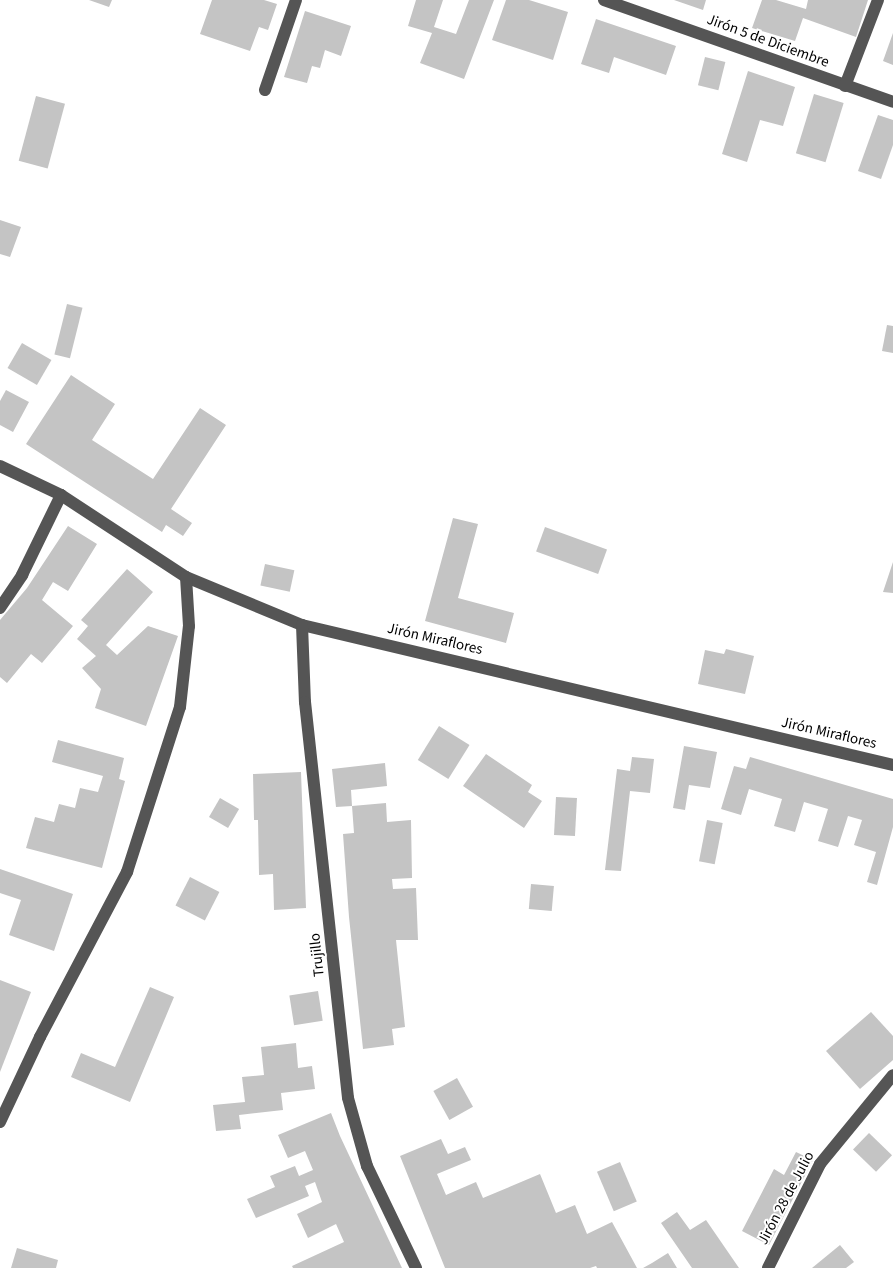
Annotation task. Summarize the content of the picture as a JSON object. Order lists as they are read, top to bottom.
{
  "streets": {
    "street": [
      "Jirón 5 de Diciembre",
      "Jirón Miraflores",
      "Trujillo",
      "Jirón 28 de Julio"
    ]
  },
  "crossings": [
    ["Jirón Miraflores", "Trujillo"]
  ]
}
